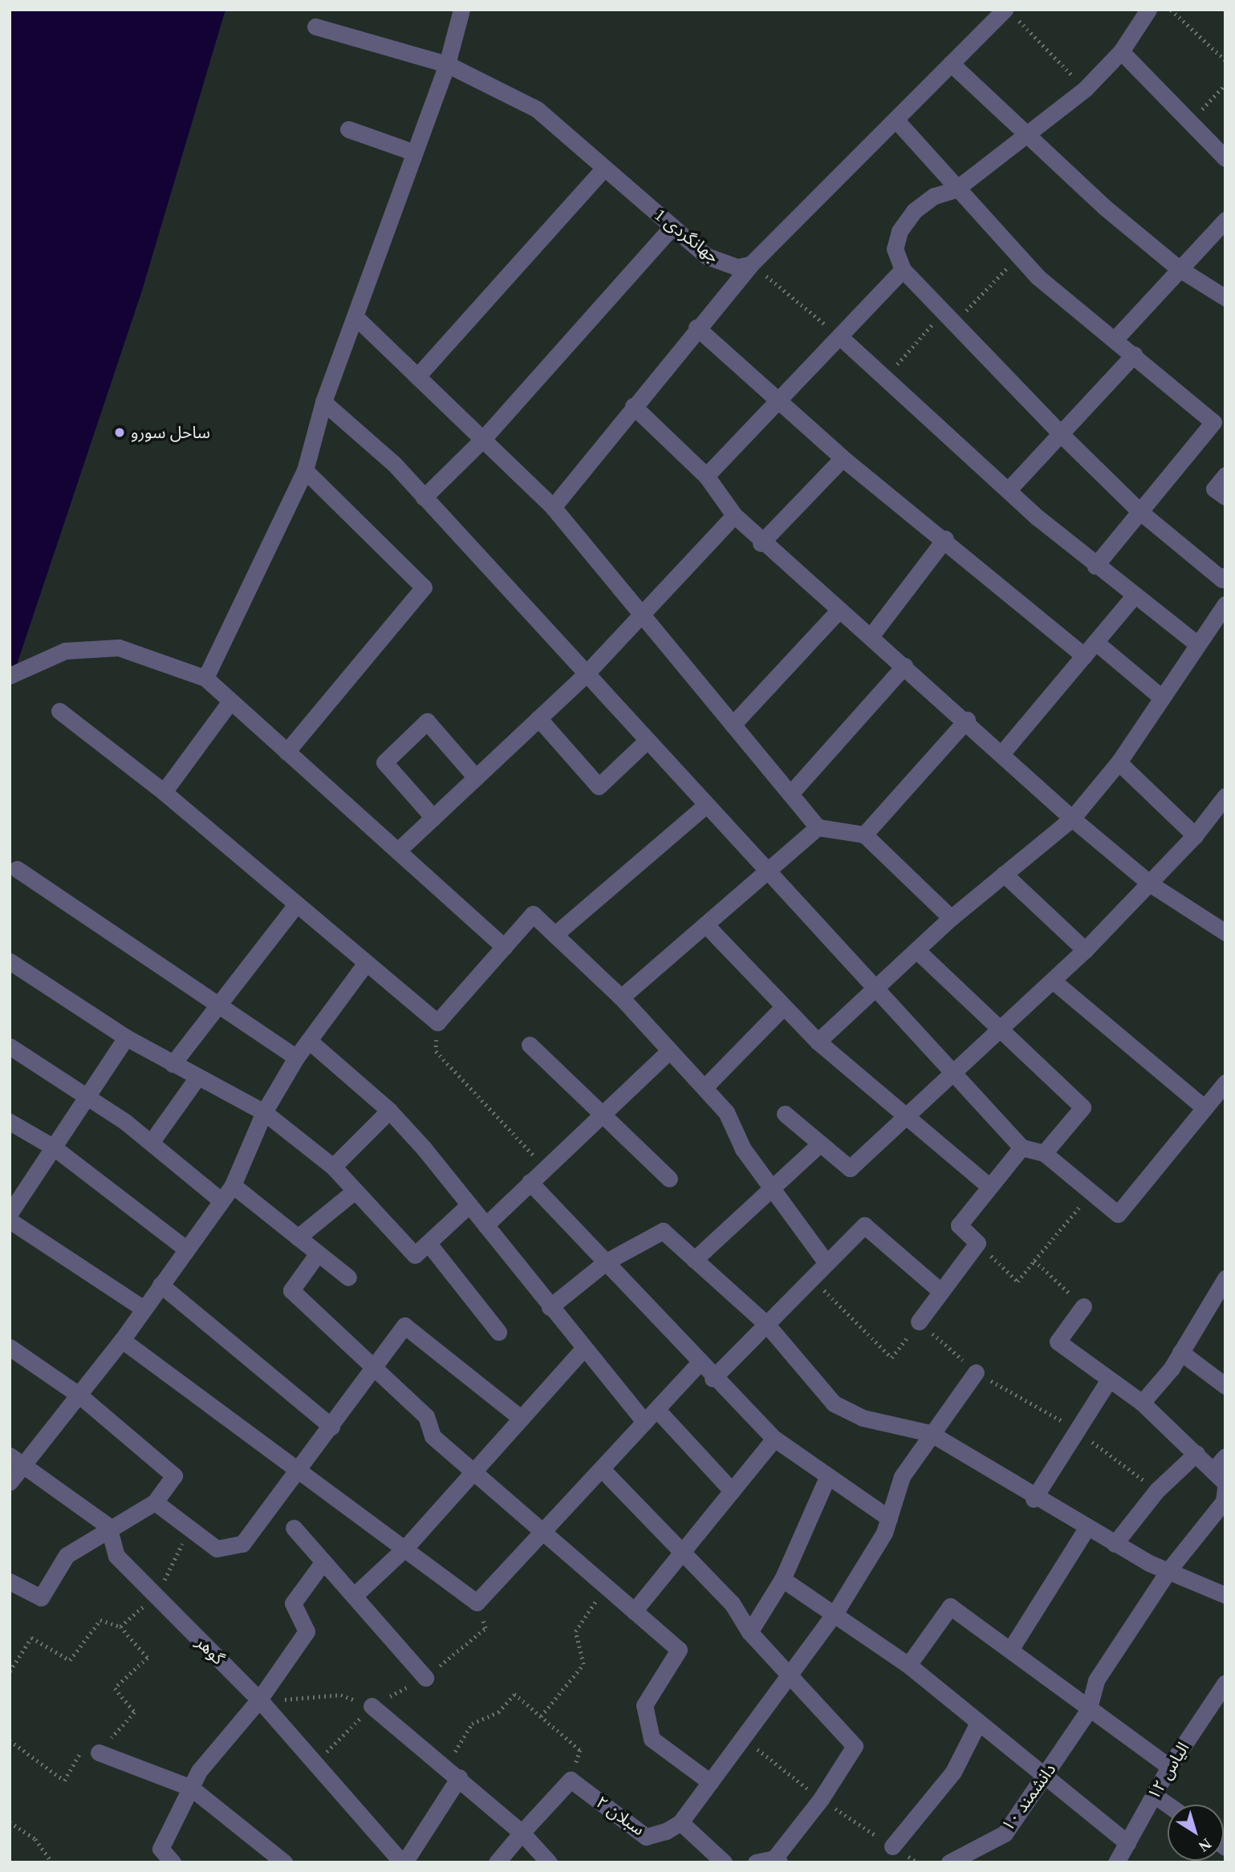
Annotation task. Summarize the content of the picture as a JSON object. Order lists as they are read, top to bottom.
{
  "streets": {
    "street": [
      "جهانگردی 1",
      "گوهر",
      "الیاس ۱۲",
      "دانشمند ۱۰",
      "سبلان ۲"
    ]
  },
  "places": ["ساحل سورو"],
  "north": "bottom right"
}
